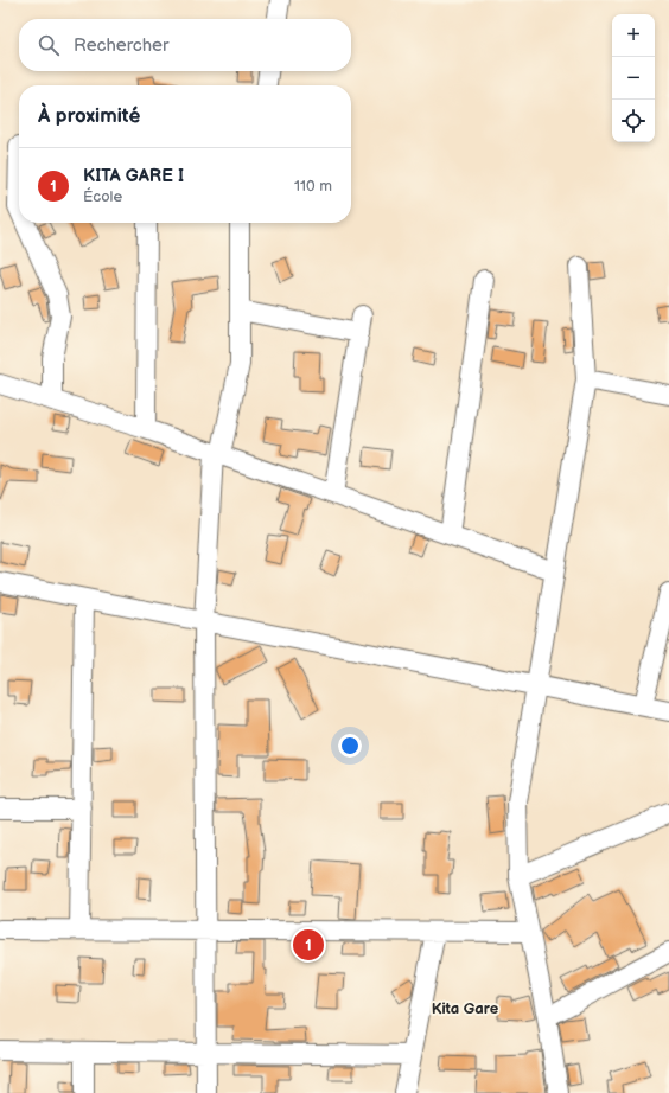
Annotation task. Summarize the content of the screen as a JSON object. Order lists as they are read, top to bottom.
{
  "districts": ["Kita Gare"],
  "page": {
    "map_buttons": ["+", "−"],
    "search": "Rechercher",
    "heading": "À proximité",
    "list": [
      {
        "mark": "1",
        "name": "KITA GARE I",
        "note": "École",
        "value": "110 m"
      }
    ],
    "pins": "1"
  }
}
